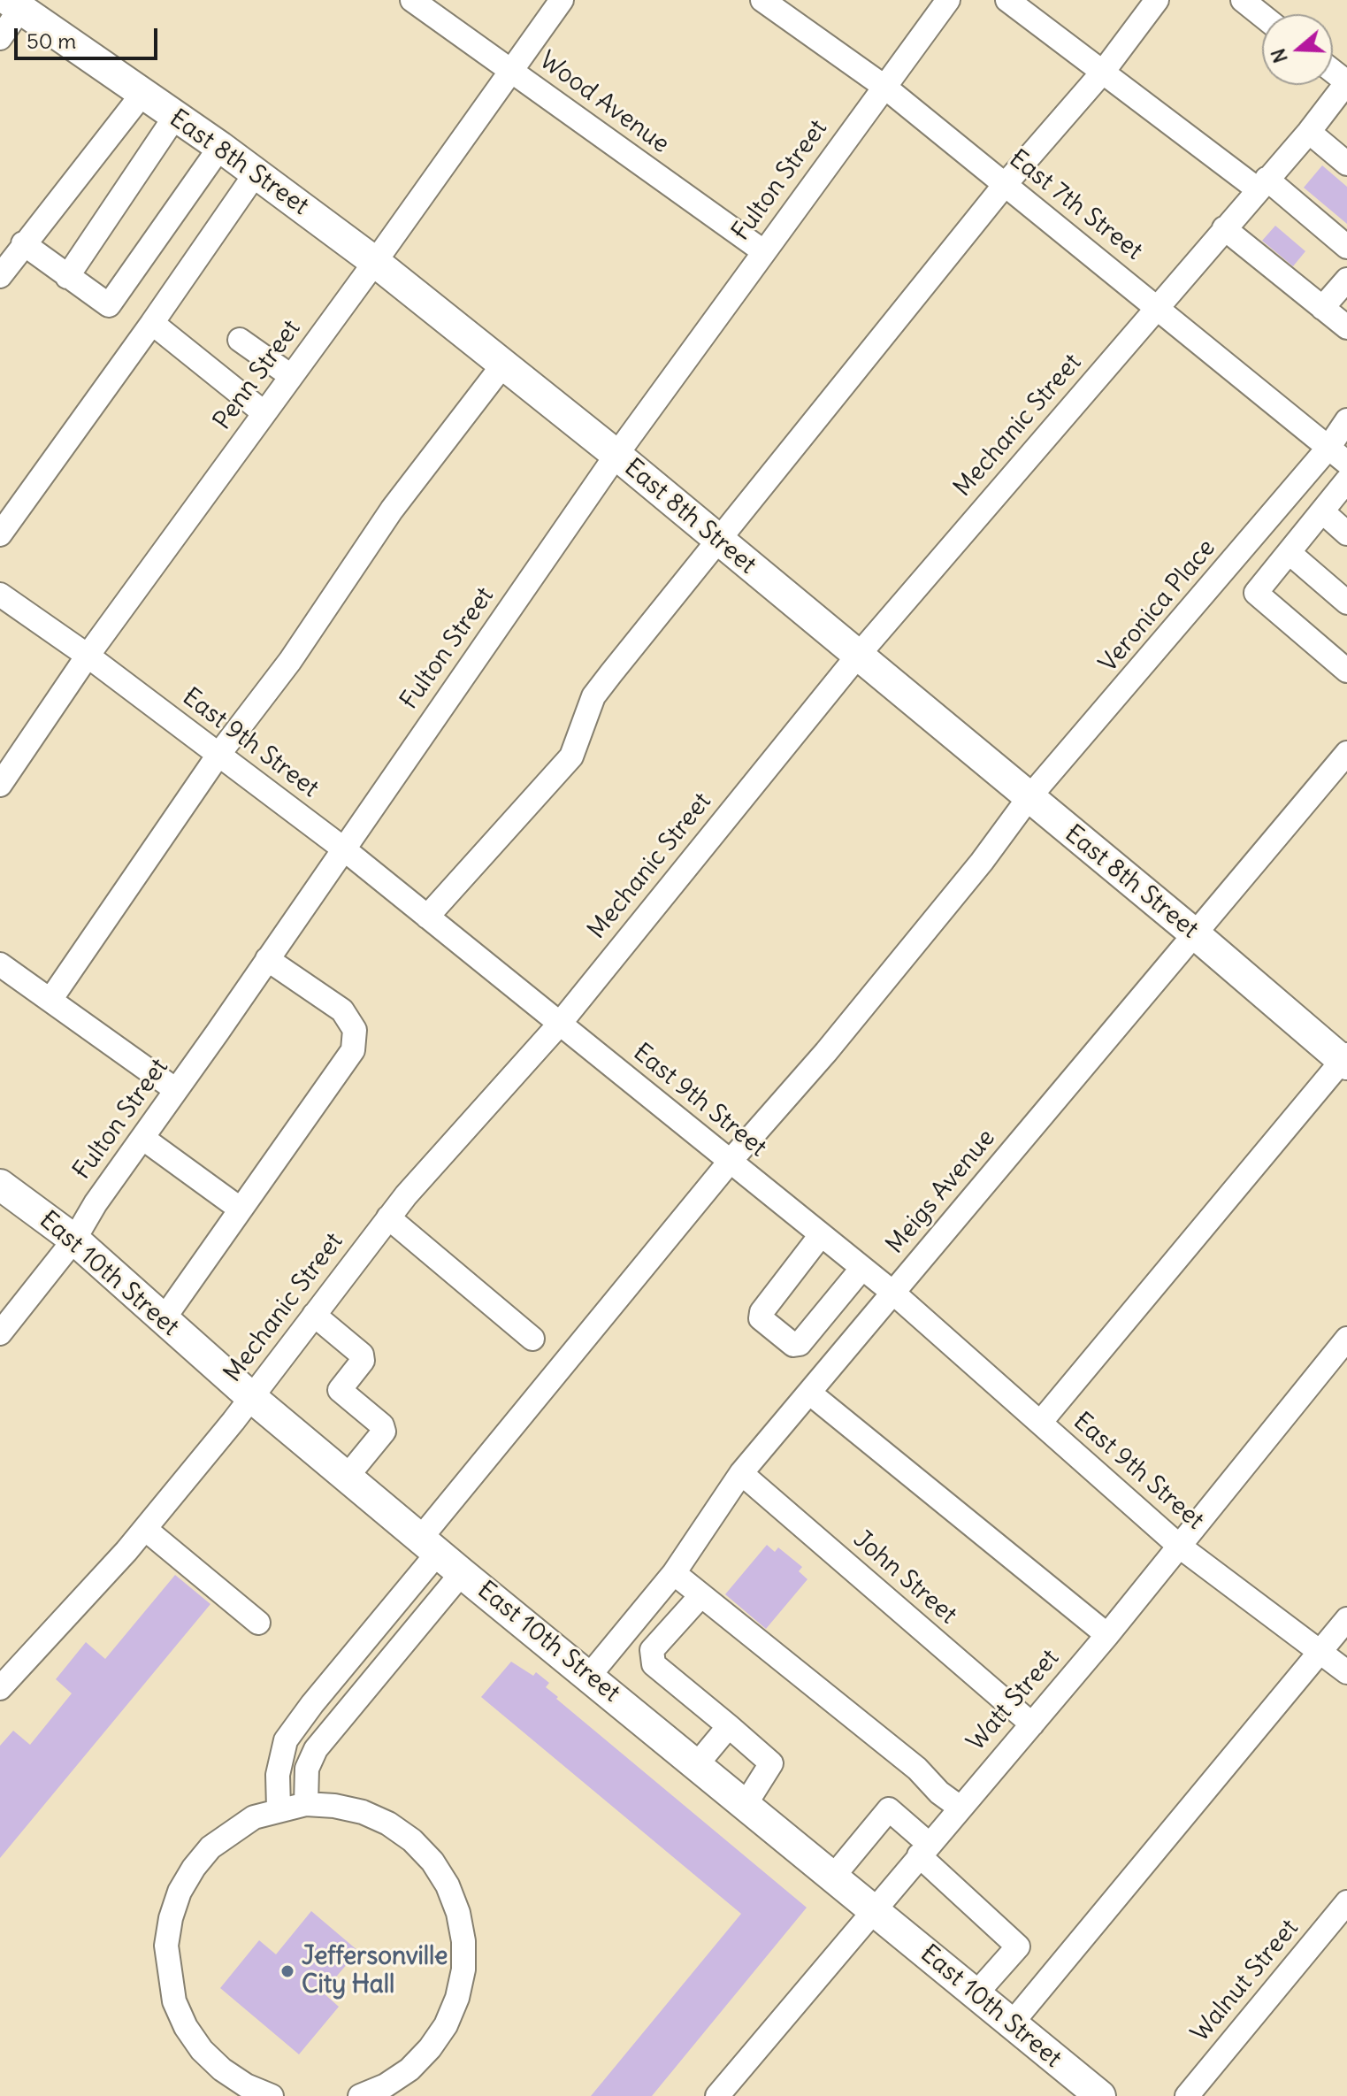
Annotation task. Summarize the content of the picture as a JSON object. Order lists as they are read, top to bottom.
{
  "streets": {
    "main road": ["East 8th Street", "East 10th Street"],
    "street": [
      "Wood Avenue",
      "Fulton Street",
      "East 7th Street",
      "Penn Street",
      "Mechanic Street",
      "Veronica Place",
      "East 9th Street",
      "Meigs Avenue",
      "John Street",
      "Watt Street",
      "Walnut Street"
    ]
  },
  "crossings": [
    ["Wood Avenue", "Fulton Street"],
    ["Wood Avenue", "Penn Street"],
    ["East 8th Street", "Fulton Street"],
    ["East 8th Street", "Penn Street"],
    ["East 8th Street", "Mechanic Street"],
    ["East 8th Street", "Veronica Place"],
    ["East 8th Street", "Meigs Avenue"],
    ["Fulton Street", "East 7th Street"],
    ["Fulton Street", "East 9th Street"],
    ["Fulton Street", "East 10th Street"],
    ["East 7th Street", "Mechanic Street"],
    ["East 7th Street", "Veronica Place"],
    ["Penn Street", "East 9th Street"],
    ["Mechanic Street", "East 9th Street"],
    ["Mechanic Street", "East 10th Street"],
    ["Veronica Place", "East 9th Street"],
    ["Veronica Place", "East 10th Street"],
    ["East 9th Street", "Meigs Avenue"],
    ["East 9th Street", "Watt Street"],
    ["Meigs Avenue", "East 10th Street"],
    ["Meigs Avenue", "John Street"],
    ["East 10th Street", "Watt Street"],
    ["John Street", "Watt Street"]
  ],
  "places": ["Jeffersonville City Hall"],
  "scale_bar": "50 m",
  "north": "left"
}
